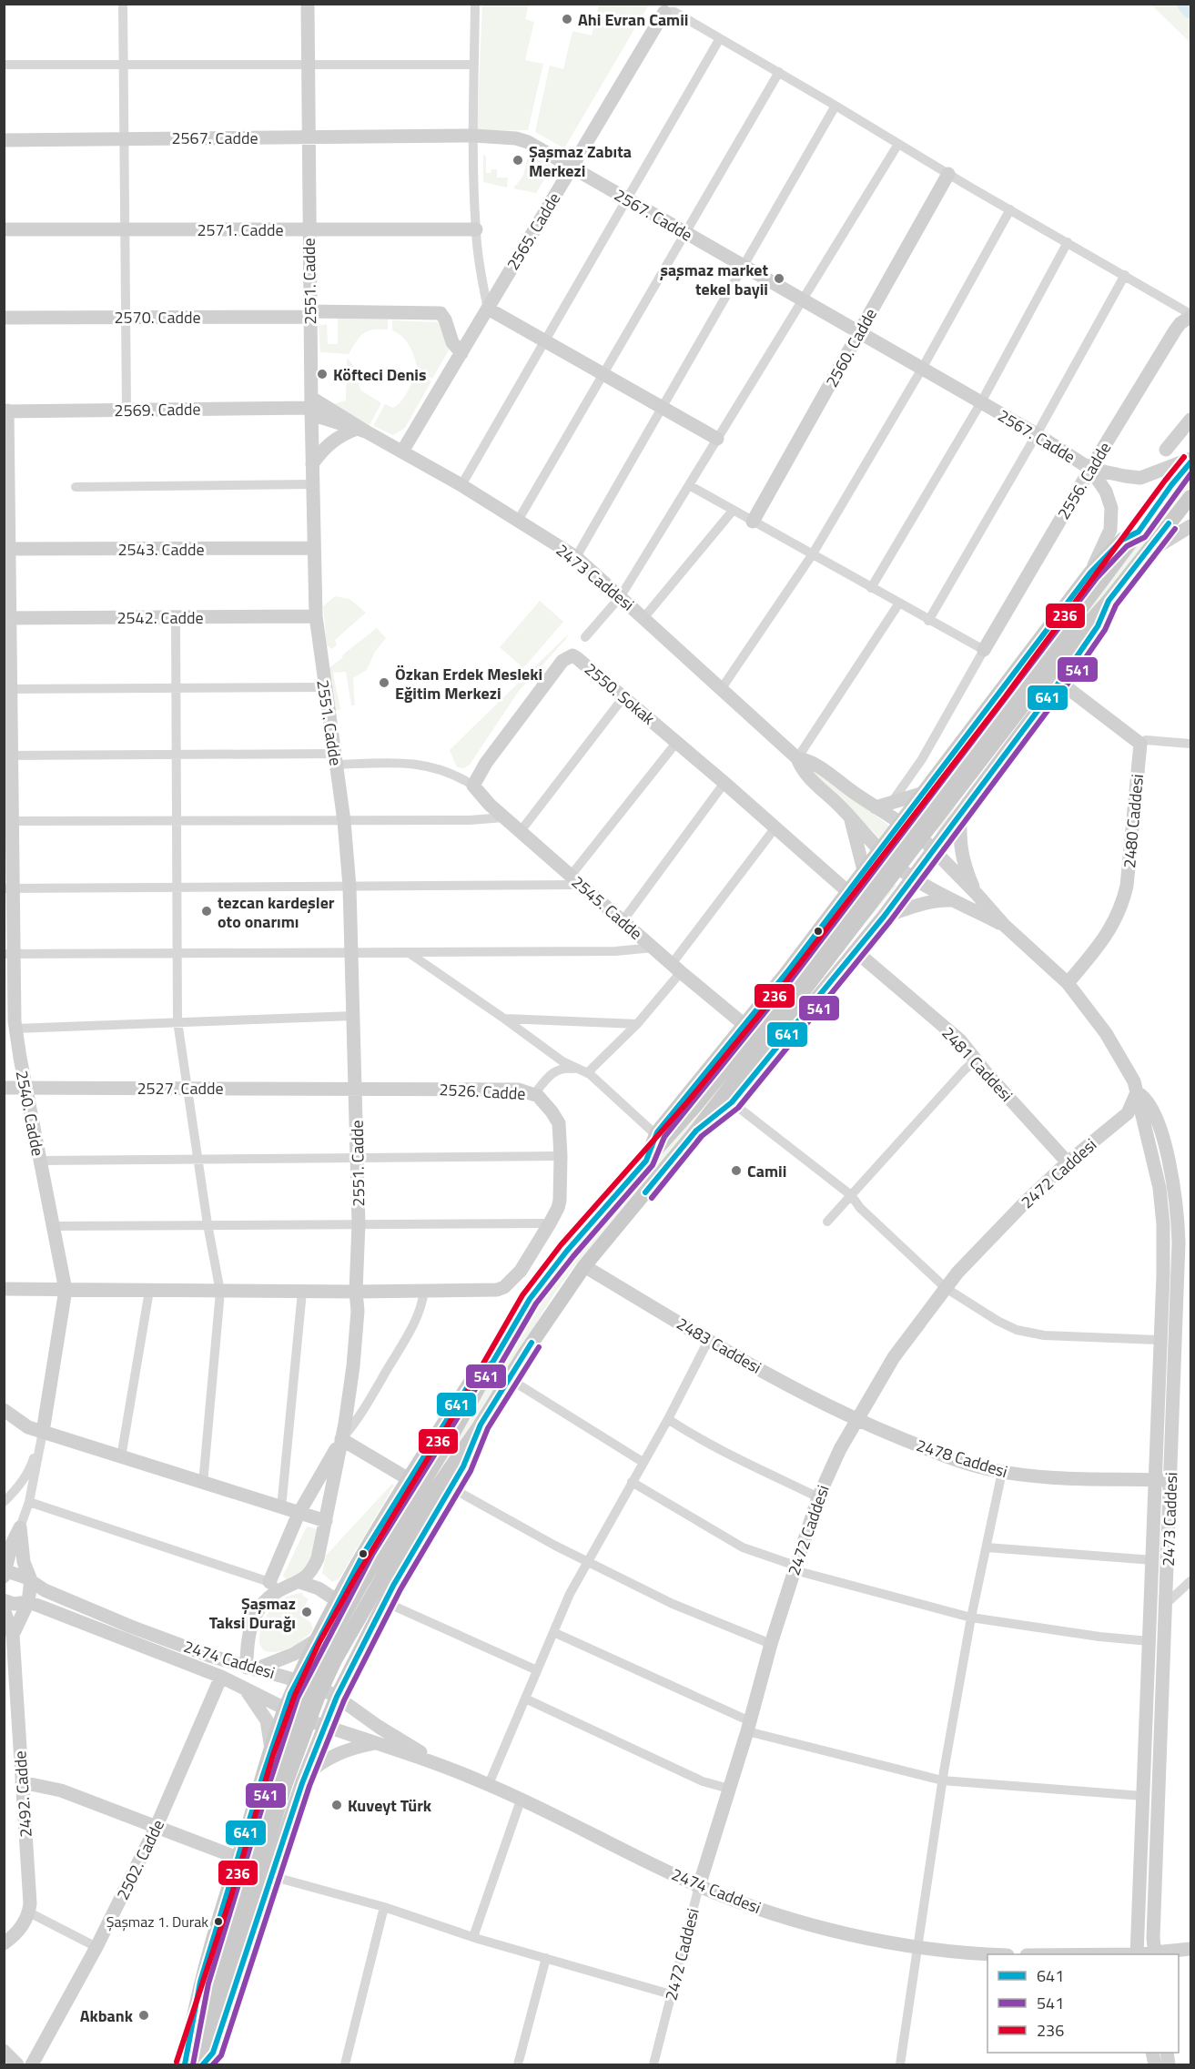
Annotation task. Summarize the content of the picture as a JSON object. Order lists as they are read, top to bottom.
{
  "streets": {
    "street": [
      "2567. Cadde",
      "2571. Cadde",
      "2565. Cadde",
      "2551. Cadde",
      "2570. Cadde",
      "2560. Cadde",
      "2569. Cadde",
      "2556. Cadde",
      "2543. Cadde",
      "2473 Caddesi",
      "2542. Cadde",
      "2550. Sokak",
      "2480 Caddesi",
      "2545. Cadde",
      "2481 Caddesi",
      "2527. Cadde",
      "2526. Cadde",
      "2540. Cadde",
      "2472 Caddesi",
      "2483 Caddesi",
      "2478 Caddesi",
      "2474 Caddesi",
      "2492. Cadde",
      "2502. Cadde"
    ]
  },
  "crossings": [
    ["2567. Cadde", "2565. Cadde"],
    ["2567. Cadde", "2551. Cadde"],
    ["2567. Cadde", "2560. Cadde"],
    ["2567. Cadde", "2556. Cadde"],
    ["2571. Cadde", "2551. Cadde"],
    ["2565. Cadde", "2570. Cadde"],
    ["2565. Cadde", "2473 Caddesi"],
    ["2551. Cadde", "2570. Cadde"],
    ["2551. Cadde", "2569. Cadde"],
    ["2551. Cadde", "2543. Cadde"],
    ["2551. Cadde", "2542. Cadde"],
    ["2551. Cadde", "2527. Cadde"],
    ["2551. Cadde", "2526. Cadde"],
    ["2569. Cadde", "2473 Caddesi"],
    ["2569. Cadde", "2540. Cadde"],
    ["2543. Cadde", "2540. Cadde"],
    ["2473 Caddesi", "2480 Caddesi"],
    ["2473 Caddesi", "2472 Caddesi"],
    ["2473 Caddesi", "2478 Caddesi"],
    ["2542. Cadde", "2540. Cadde"],
    ["2550. Sokak", "2545. Cadde"],
    ["2481 Caddesi", "2472 Caddesi"],
    ["2527. Cadde", "2526. Cadde"],
    ["2527. Cadde", "2540. Cadde"],
    ["2472 Caddesi", "2483 Caddesi"],
    ["2472 Caddesi", "2478 Caddesi"],
    ["2472 Caddesi", "2474 Caddesi"],
    ["2483 Caddesi", "2478 Caddesi"],
    ["2474 Caddesi", "2502. Cadde"]
  ],
  "places": [
    "Ahi Evran Camii",
    "Şaşmaz Zabıta Merkezi",
    "şaşmaz market tekel bayii",
    "Köfteci Denis",
    "Özkan Erdek Mesleki Eğitim Merkezi",
    "tezcan kardeşler oto onarımı",
    "Camii",
    "Şaşmaz Taksi Durağı",
    "Kuveyt Türk",
    "Şaşmaz 1. Durak",
    "Akbank"
  ],
  "lines": ["transit line 236", "transit line 641", "transit line 541"],
  "legend": ["641", "541", "236"]
}
